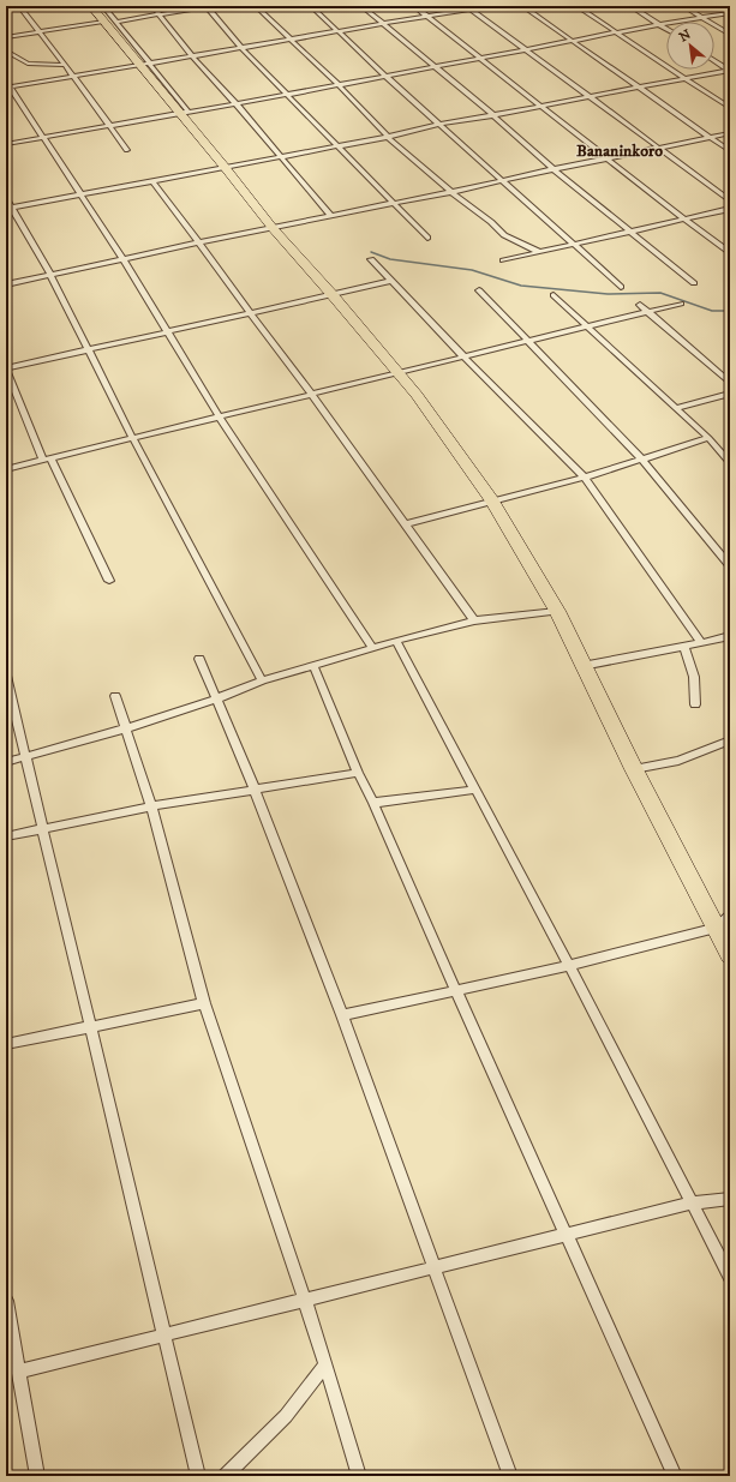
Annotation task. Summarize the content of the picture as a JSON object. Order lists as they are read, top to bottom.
{
  "districts": ["Bananinkoro"],
  "north": "top left"
}
